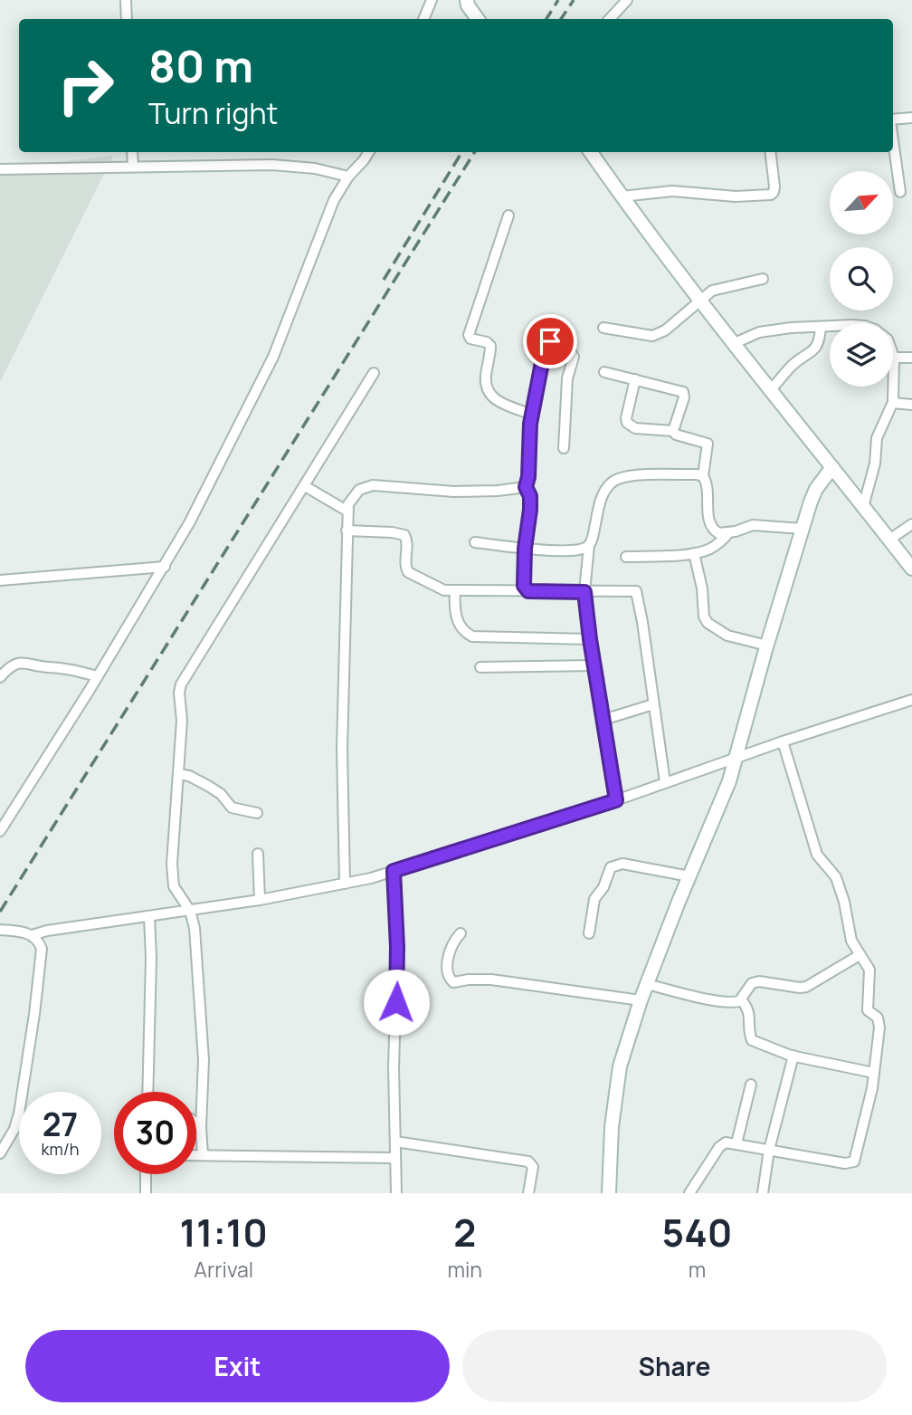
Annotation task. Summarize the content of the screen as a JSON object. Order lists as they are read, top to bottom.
{
  "north": "top right",
  "page": {
    "turn": ["80 m", "Turn right"],
    "speed": "27 km/h",
    "limit": "30",
    "eta": [
      "11:10",
      "Arrival",
      "2",
      "min",
      "540",
      "m"
    ],
    "buttons": ["Exit", "Share"]
  }
}
